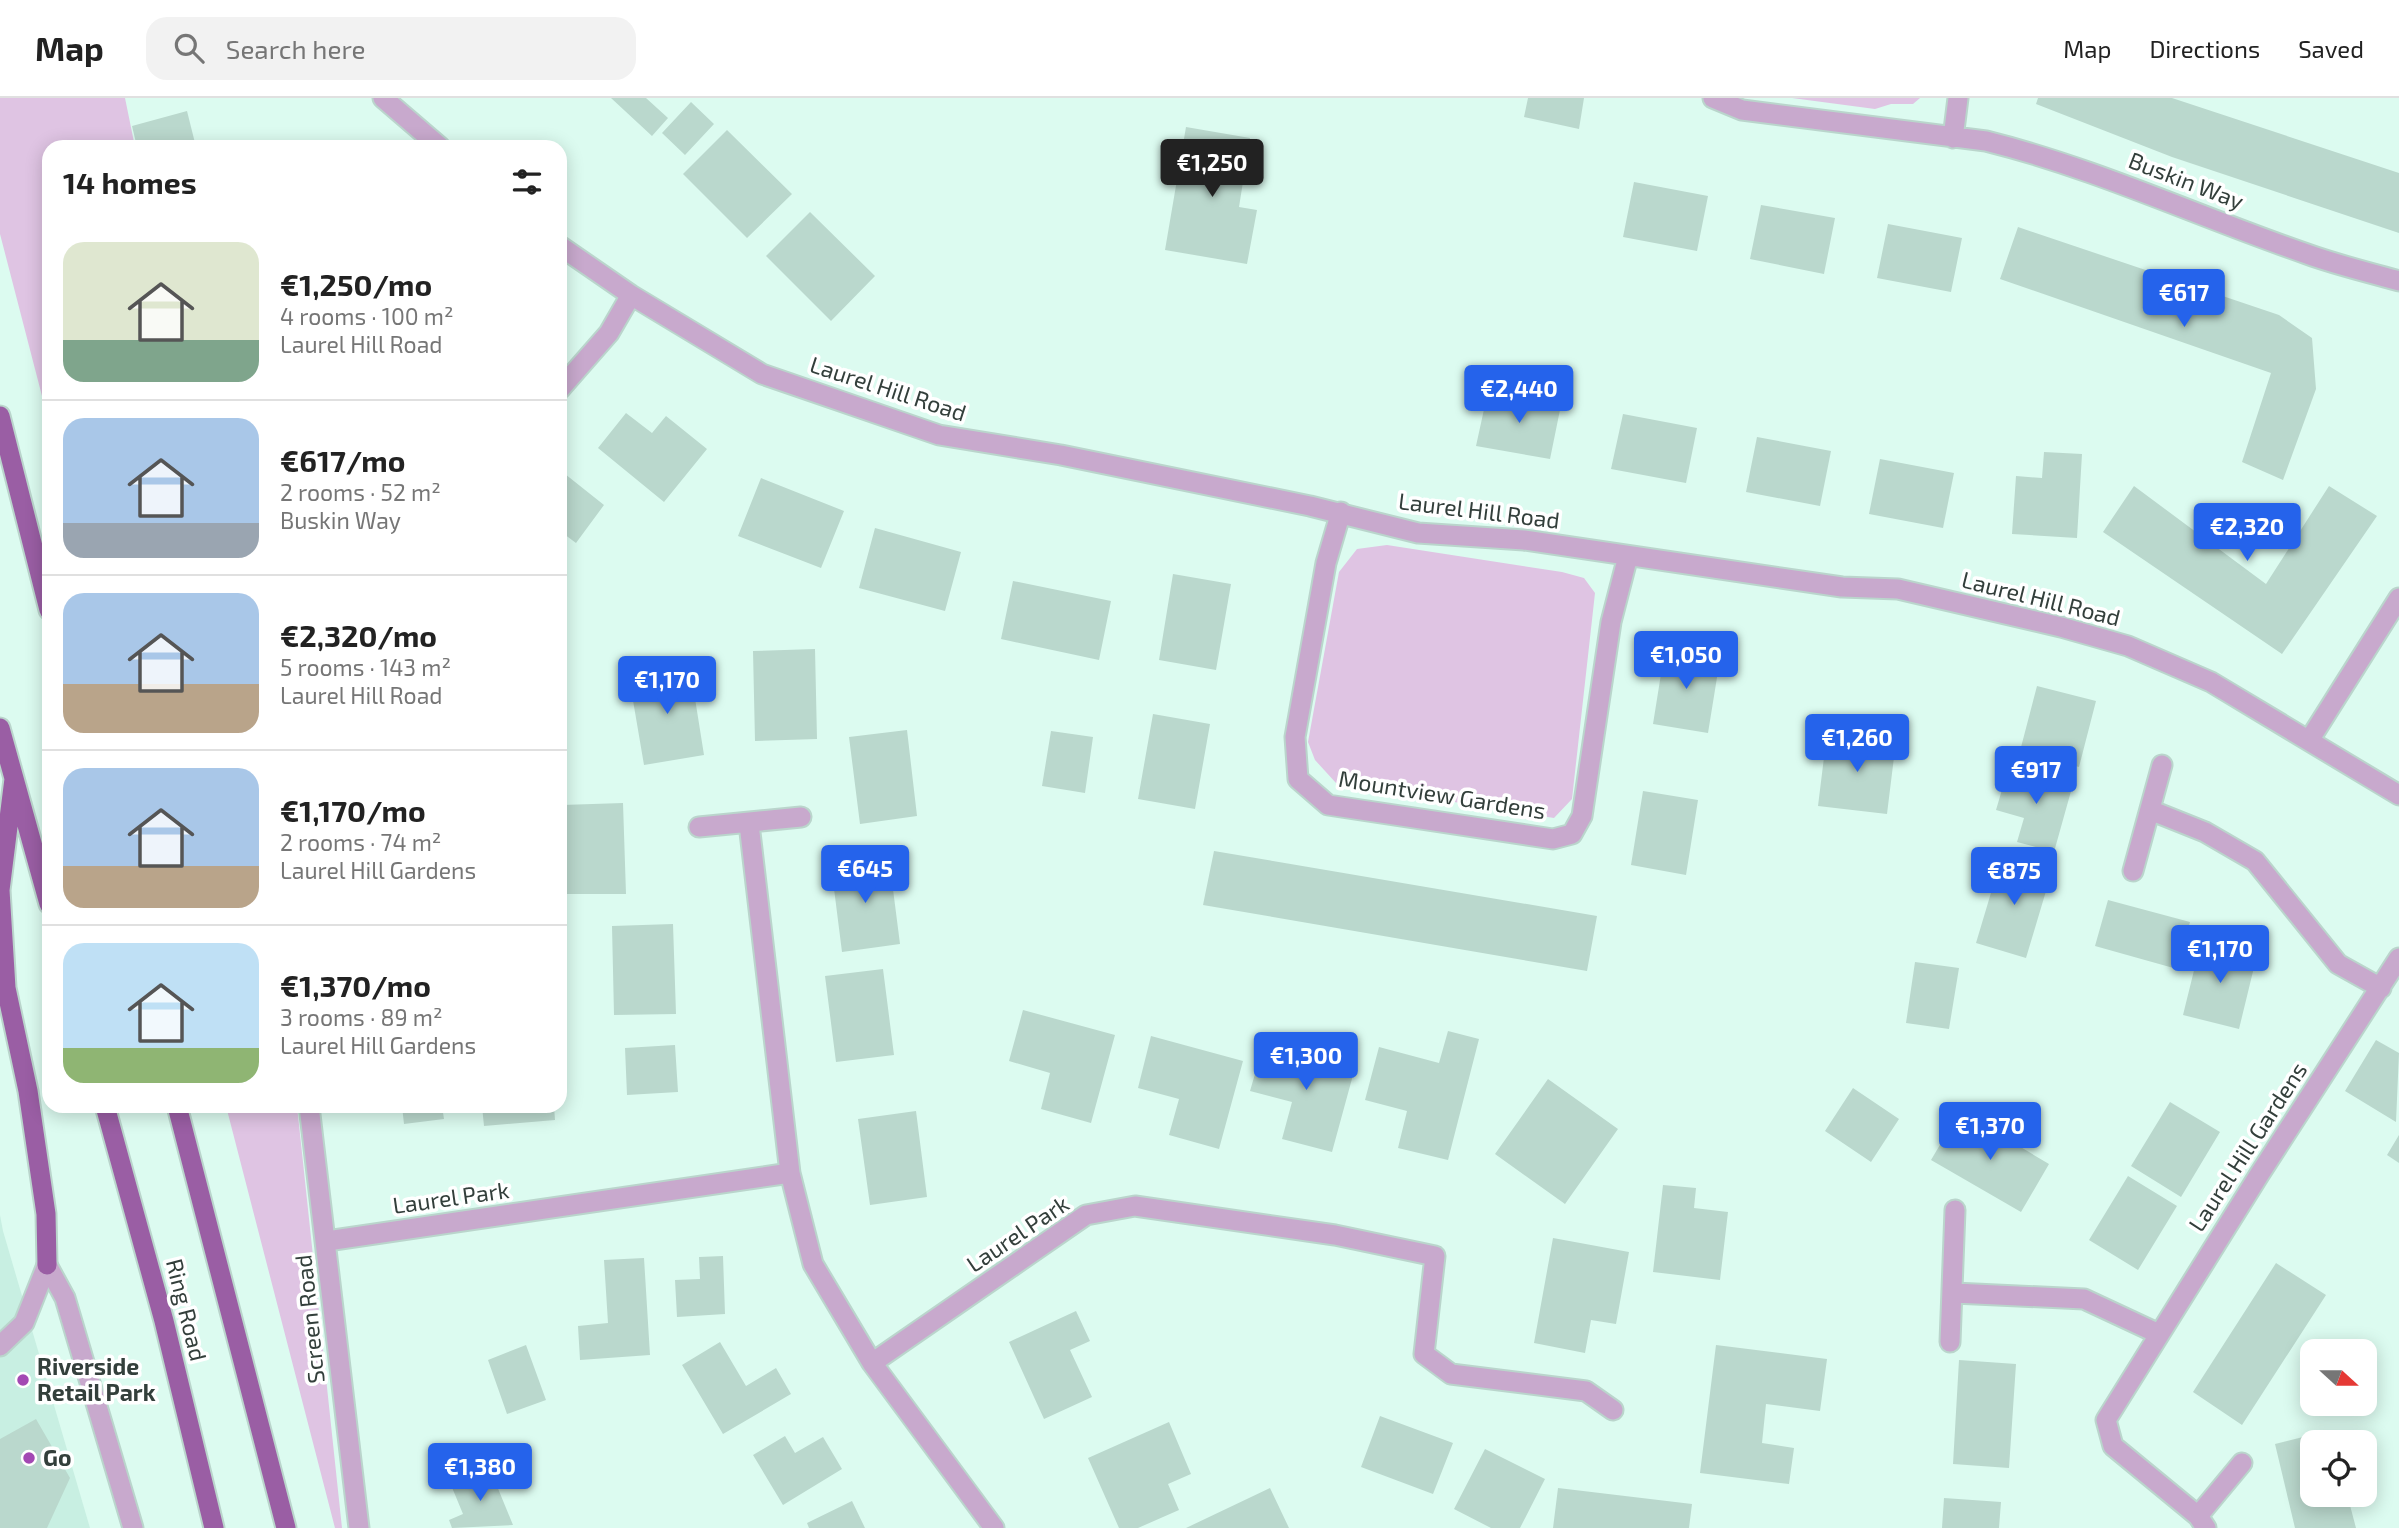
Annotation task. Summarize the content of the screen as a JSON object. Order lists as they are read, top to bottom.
{
  "streets": {
    "highway": ["Ring Road"],
    "street": [
      "Buskin Way",
      "Laurel Hill Road",
      "Mountview Gardens",
      "Laurel Hill Gardens",
      "Laurel Park",
      "Screen Road"
    ]
  },
  "crossings": [
    ["Laurel Hill Road", "Mountview Gardens"],
    ["Laurel Park", "Screen Road"]
  ],
  "places": ["Riverside Retail Park", "Go"],
  "north": "right",
  "page": {
    "header": "Map",
    "search": "Search here",
    "nav": ["Map", "Directions", "Saved"],
    "price": [
      "€1,250",
      "€617",
      "€2,440",
      "€2,320",
      "€1,050",
      "€1,170",
      "€1,260",
      "€917",
      "€645",
      "€875",
      "€1,170",
      "€1,300",
      "€1,370",
      "€1,380"
    ],
    "heading": "14 homes",
    "list": [
      {
        "name": "€1,250/mo",
        "note": "4 rooms · 100 m² · Laurel Hill Road"
      },
      {
        "name": "€617/mo",
        "note": "2 rooms · 52 m² · Buskin Way"
      },
      {
        "name": "€2,320/mo",
        "note": "5 rooms · 143 m² · Laurel Hill Road"
      },
      {
        "name": "€1,170/mo",
        "note": "2 rooms · 74 m² · Laurel Hill Gardens"
      },
      {
        "name": "€1,370/mo",
        "note": "3 rooms · 89 m² · Laurel Hill Gardens"
      }
    ]
  }
}
